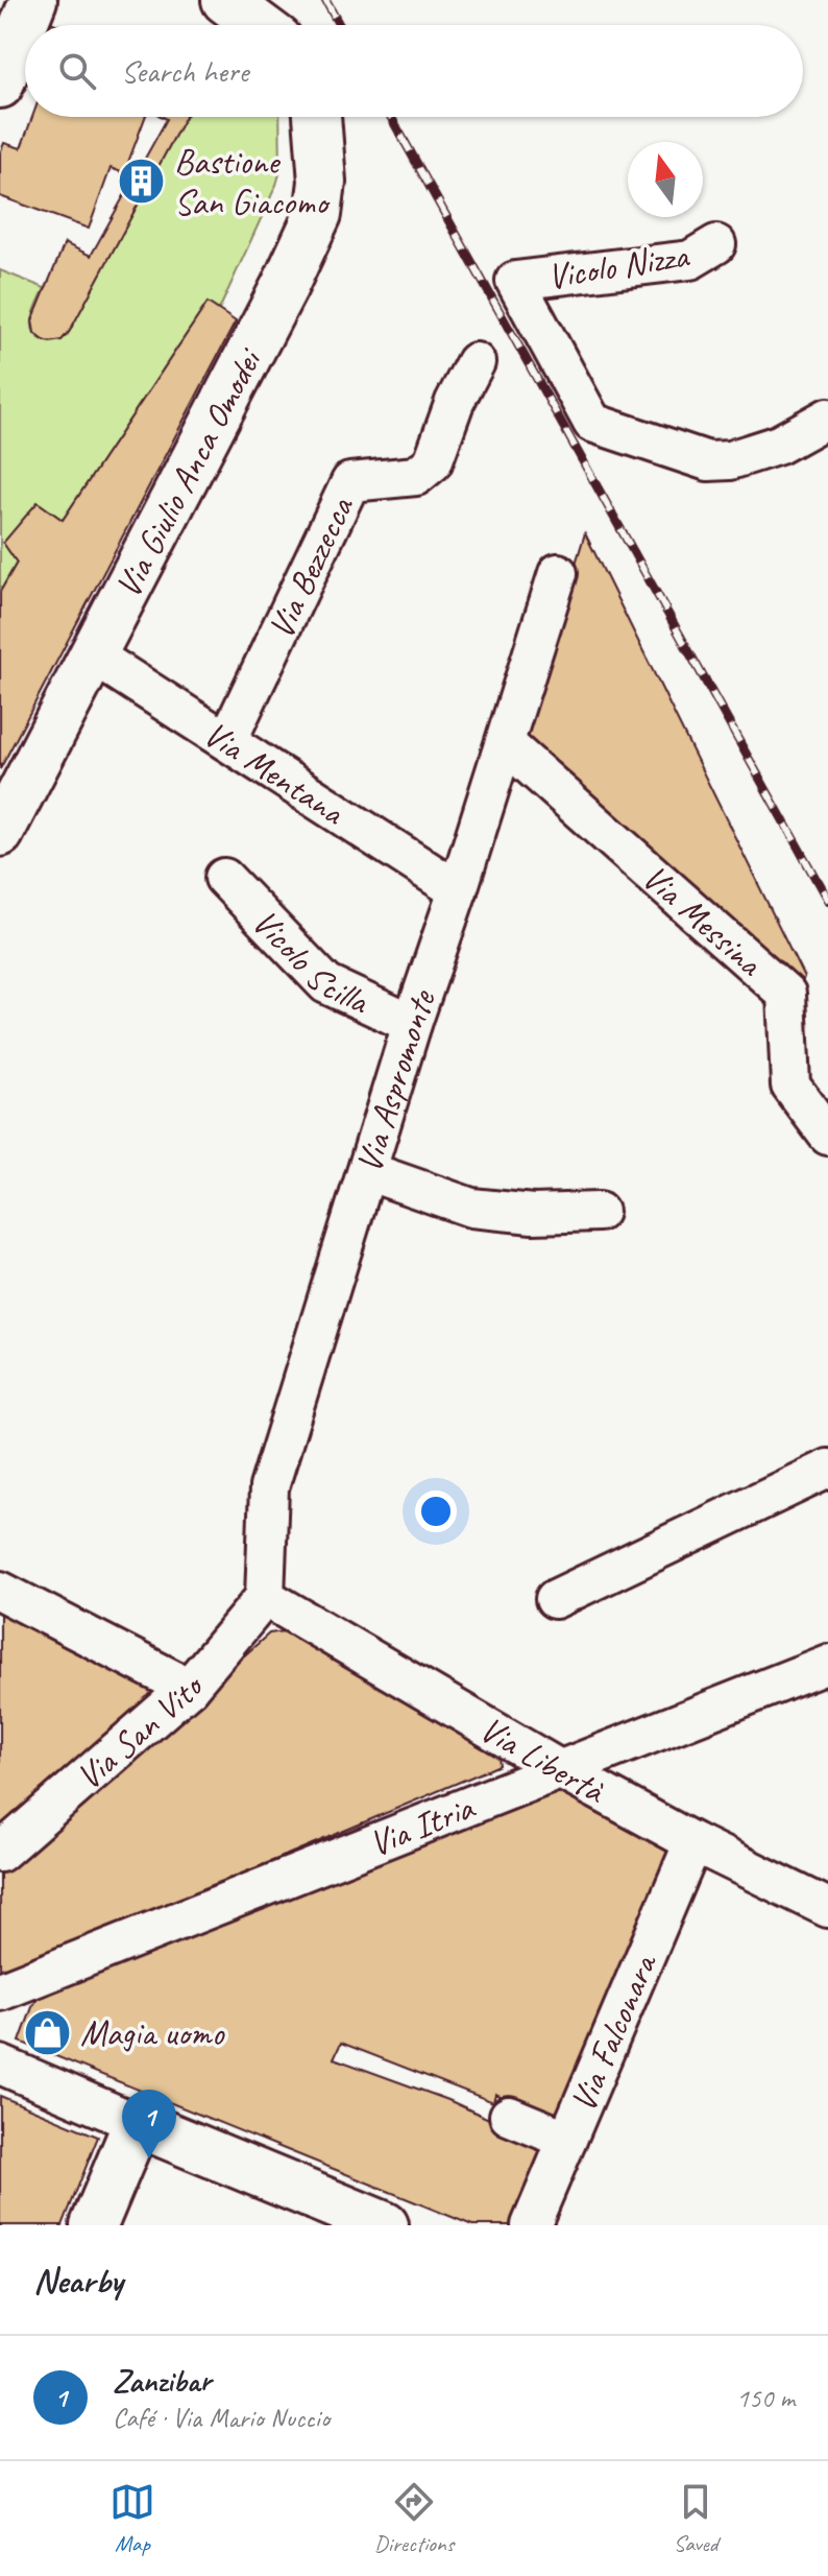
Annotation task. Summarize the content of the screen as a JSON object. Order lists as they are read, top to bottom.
{
  "streets": {
    "main road": ["Via Giulio Anca Omodei"],
    "street": [
      "Vicolo Nizza",
      "Via Bezzecca",
      "Via Mentana",
      "Via Messina",
      "Vicolo Scilla",
      "Via Aspromonte",
      "Via San Vito",
      "Via Libertà",
      "Via Itria",
      "Via Falconara"
    ]
  },
  "crossings": [
    ["Via Giulio Anca Omodei", "Via Mentana"],
    ["Via Bezzecca", "Via Mentana"],
    ["Via Mentana", "Via Aspromonte"],
    ["Via Messina", "Via Aspromonte"],
    ["Vicolo Scilla", "Via Aspromonte"],
    ["Via Aspromonte", "Via San Vito"],
    ["Via Aspromonte", "Via Libertà"],
    ["Via San Vito", "Via Libertà"],
    ["Via Libertà", "Via Itria"],
    ["Via Libertà", "Via Falconara"]
  ],
  "places": {
    "building": ["Bastione San Giacomo"],
    "shop": ["Magia uomo"]
  },
  "north": "top",
  "page": {
    "search": "Search here",
    "pins": "1",
    "heading": "Nearby",
    "list": [
      {
        "mark": "1",
        "name": "Zanzibar",
        "note": "Café · Via Mario Nuccio",
        "value": "150 m"
      }
    ],
    "nav": ["Map", "Directions", "Saved"]
  }
}
